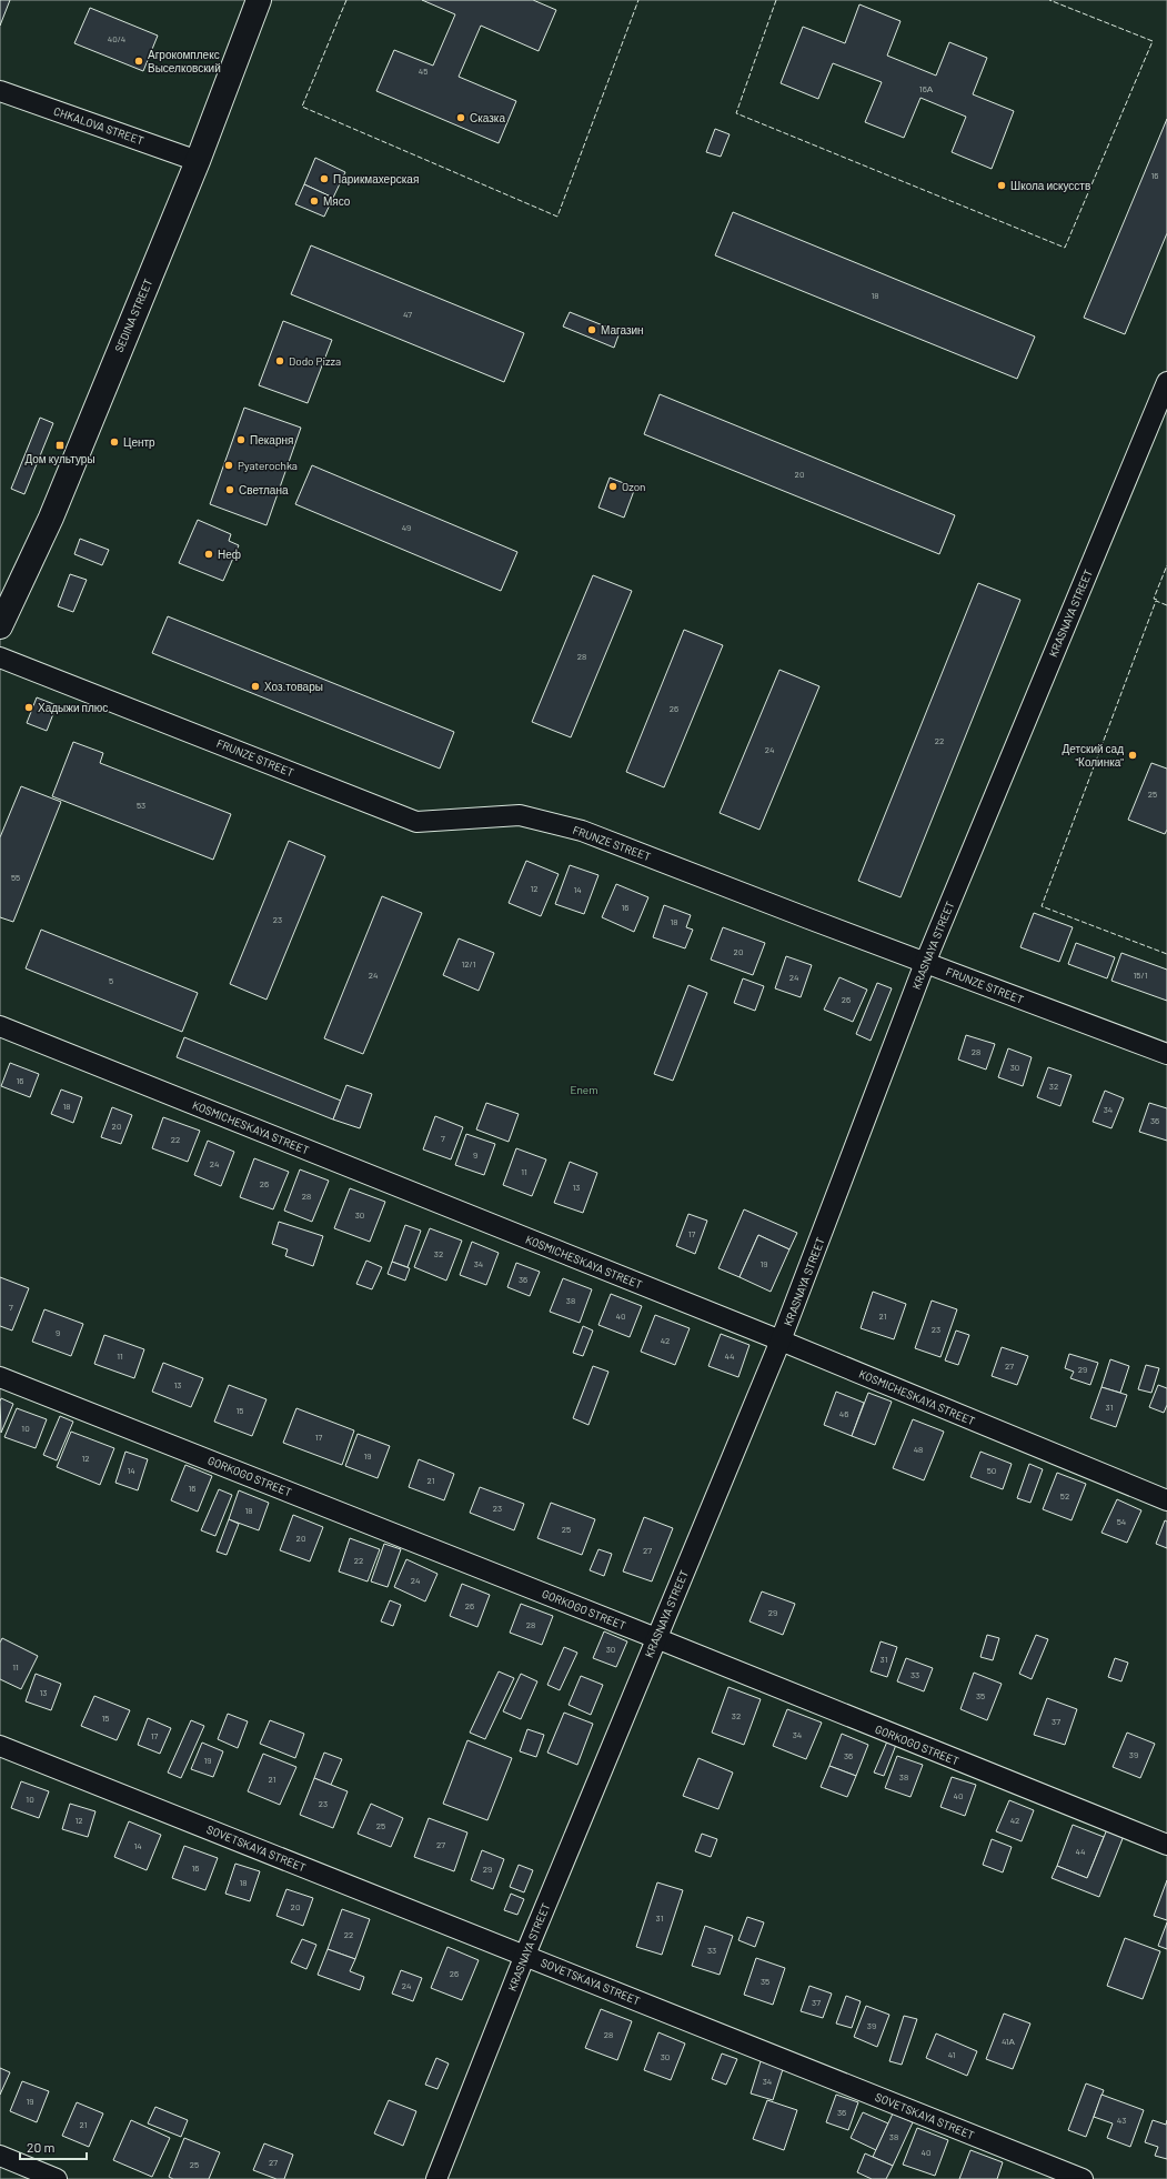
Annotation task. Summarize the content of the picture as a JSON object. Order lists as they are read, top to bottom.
{
  "streets": {
    "street": [
      "CHKALOVA STREET",
      "SEDINA STREET",
      "KRASNAYA STREET",
      "FRUNZE STREET",
      "KOSMICHESKAYA STREET",
      "GORKOGO STREET",
      "SOVETSKAYA STREET"
    ]
  },
  "crossings": [
    ["CHKALOVA STREET", "SEDINA STREET"],
    ["KRASNAYA STREET", "FRUNZE STREET"],
    ["KRASNAYA STREET", "KOSMICHESKAYA STREET"],
    ["KRASNAYA STREET", "GORKOGO STREET"],
    ["KRASNAYA STREET", "SOVETSKAYA STREET"]
  ],
  "parks": ["Enem"],
  "places": {
    "other": [
      "Агрокомплекс Выселковский",
      "Сказка",
      "Парикмахерская",
      "Школа искусств",
      "Мясо",
      "Магазин",
      "Dodo Pizza",
      "Пекарня",
      "Центр",
      "Pyaterochka",
      "Ozon",
      "Светлана",
      "Неф",
      "Хоз.товары",
      "Хадыжи плюс",
      "Детский сад \"Колинка\""
    ],
    "transit": ["Дом культуры"]
  },
  "house_numbers": [
    "40/4",
    "45",
    "16А",
    "16",
    "18",
    "47",
    "20",
    "49",
    "28",
    "26",
    "22",
    "24",
    "25",
    "53",
    "55",
    "12",
    "14",
    "16",
    "23",
    "18",
    "20",
    "12/1",
    "24",
    "15/1",
    "24",
    "5",
    "26",
    "28",
    "30",
    "16",
    "32",
    "18",
    "34",
    "36",
    "20",
    "7",
    "22",
    "9",
    "24",
    "11",
    "26",
    "13",
    "28",
    "30",
    "17",
    "32",
    "34",
    "19",
    "36",
    "38",
    "7",
    "40",
    "21",
    "23",
    "9",
    "42",
    "11",
    "44",
    "27",
    "29",
    "13",
    "31",
    "15",
    "46",
    "10",
    "17",
    "48",
    "19",
    "12",
    "14",
    "50",
    "21",
    "16",
    "52",
    "23",
    "18",
    "54",
    "25",
    "20",
    "27",
    "22",
    "24",
    "26",
    "29",
    "28",
    "30",
    "31",
    "11",
    "33",
    "13",
    "35",
    "32",
    "15",
    "37",
    "34",
    "17",
    "39",
    "36",
    "19",
    "38",
    "21",
    "40",
    "10",
    "23",
    "12",
    "42",
    "25",
    "27",
    "14",
    "44",
    "16",
    "29",
    "18",
    "20",
    "31",
    "22",
    "33",
    "26",
    "35",
    "24",
    "37",
    "39",
    "28",
    "41А",
    "41",
    "30",
    "34",
    "19",
    "36",
    "43",
    "21",
    "38",
    "40",
    "27",
    "25"
  ],
  "scale_bar": "20 m"
}
